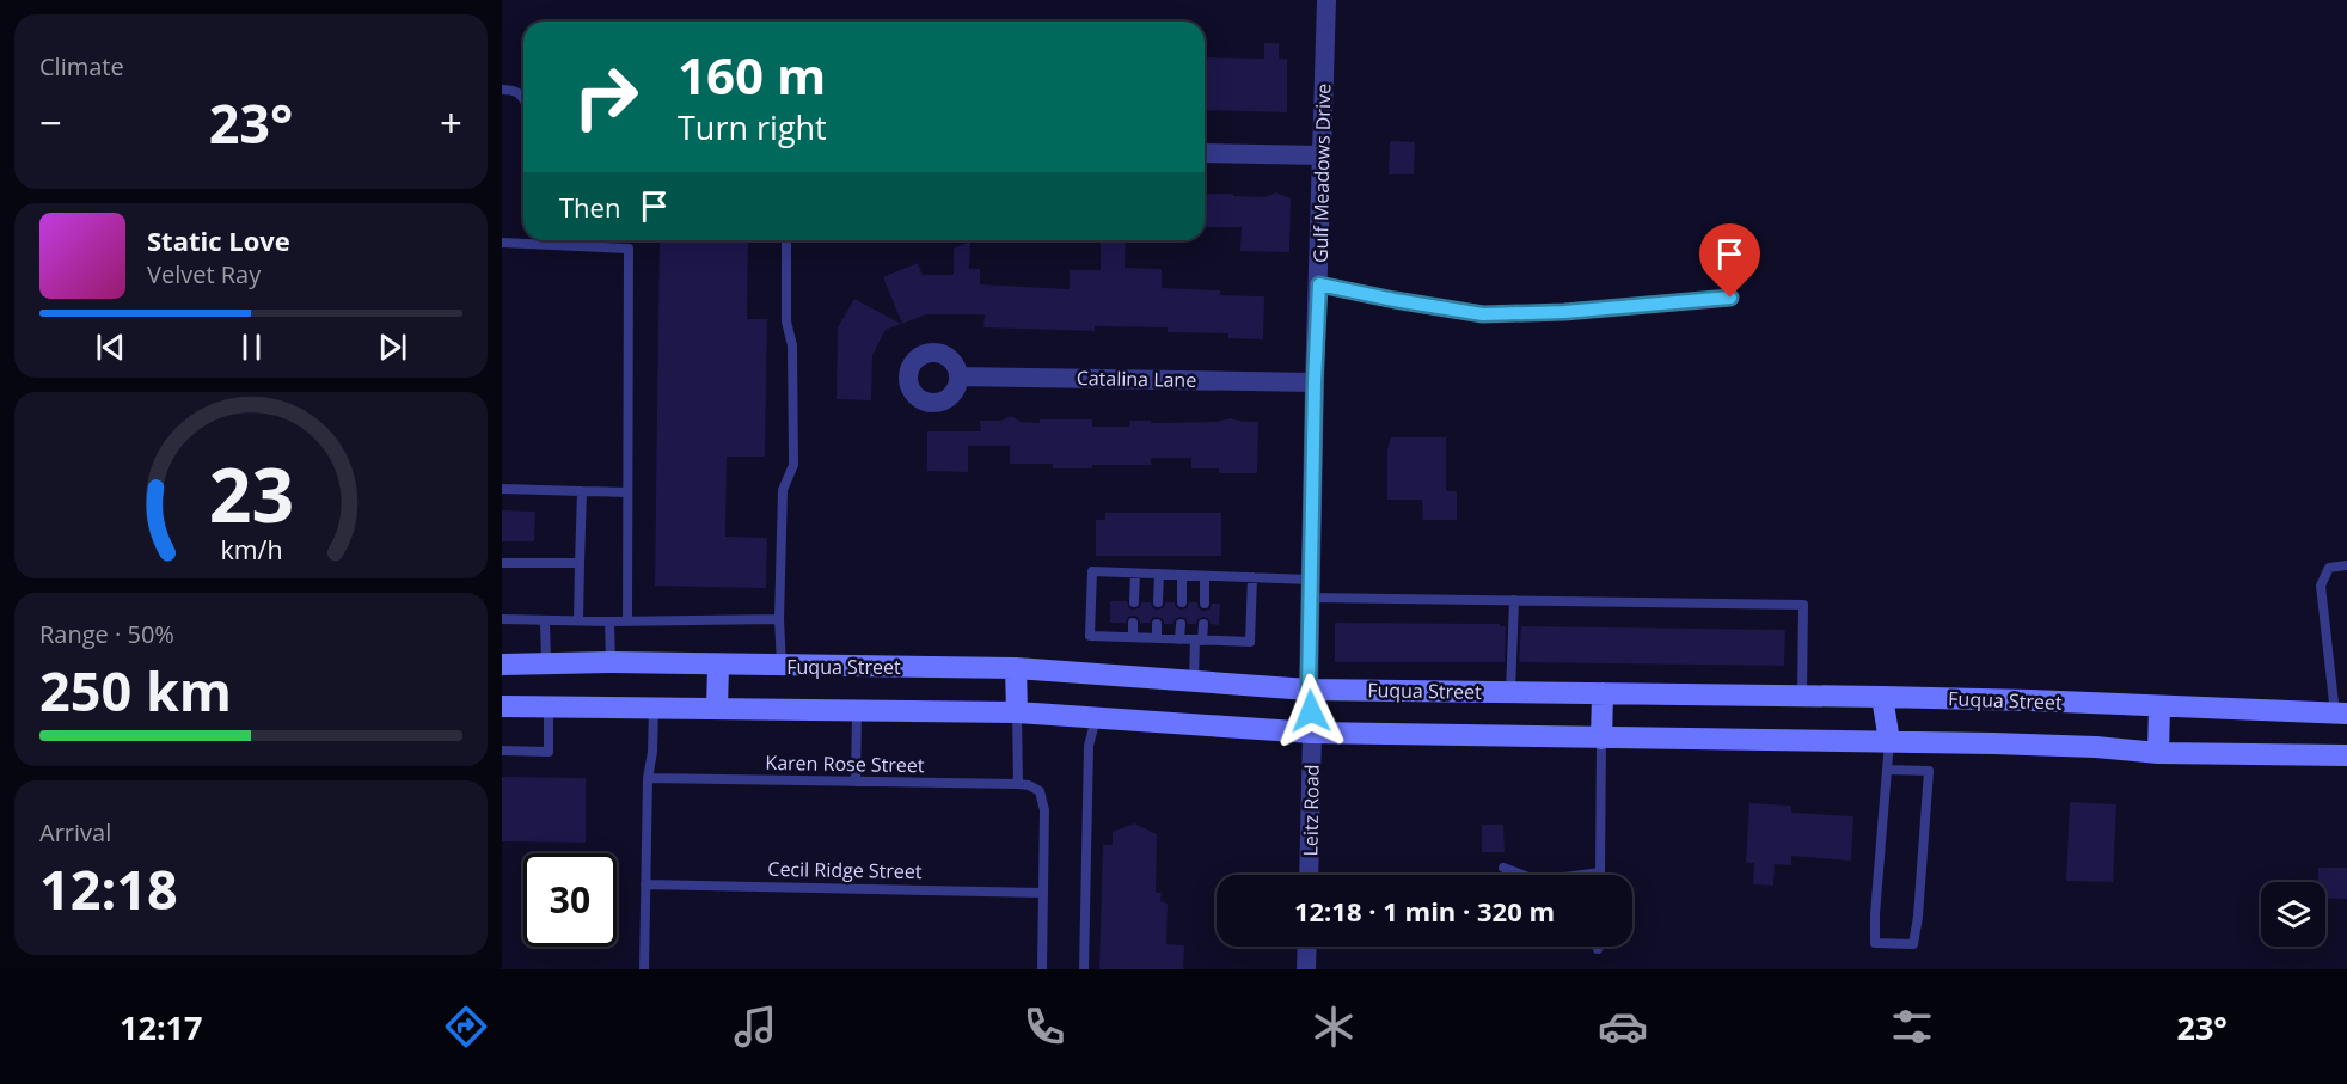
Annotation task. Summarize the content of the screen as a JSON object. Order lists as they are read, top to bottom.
{
  "streets": {
    "main road": ["Fuqua Street"],
    "street": ["Gulf Meadows Drive", "Catalina Lane", "Leitz Road"],
    "lane": ["Karen Rose Street", "Cecil Ridge Street"]
  },
  "crossings": [
    ["Gulf Meadows Drive", "Catalina Lane"],
    ["Gulf Meadows Drive", "Fuqua Street"],
    ["Gulf Meadows Drive", "Leitz Road"],
    ["Fuqua Street", "Leitz Road"],
    ["Karen Rose Street", "Cecil Ridge Street"]
  ],
  "page": {
    "tile": [
      "Climate",
      ["Range · 50%", "250 km"],
      ["Arrival", "12:18"]
    ],
    "turn": ["160 m", "Turn right"],
    "heat": ["−", "23°", "+"],
    "then": "Then",
    "song": ["Static Love", "Velvet Ray"],
    "limit": "30",
    "trip": "12:18 · 1 min · 320 m",
    "tabs": ["12:17", "23°"],
    "gauge": ["23", "km/h"]
  }
}
